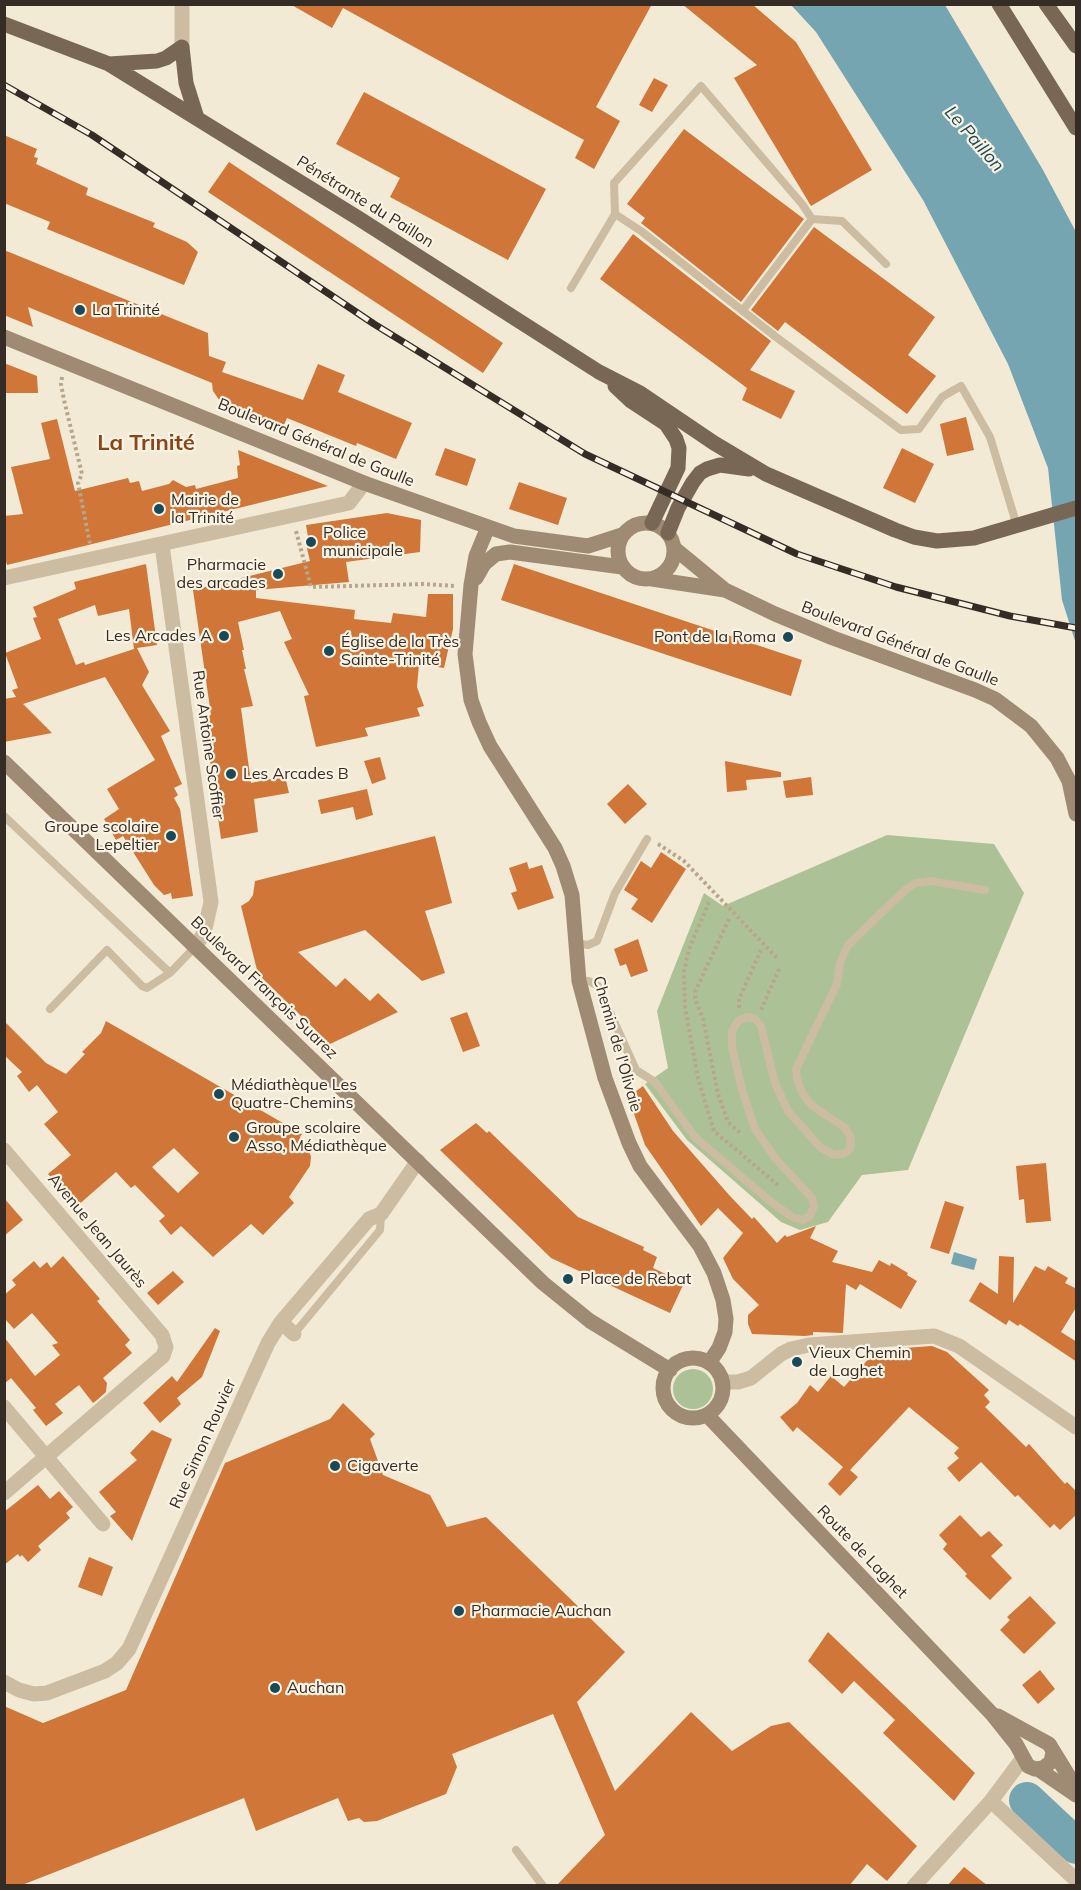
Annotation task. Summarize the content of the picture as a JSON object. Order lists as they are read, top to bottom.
{
  "streets": {
    "main road": ["Pénétrante du Paillon"],
    "street": [
      "Boulevard Général de Gaulle",
      "Rue Antoine Scoffier",
      "Boulevard François Suarez",
      "Chemin de l'Olivaie",
      "Avenue Jean Jaurès",
      "Rue Simon Rouvier",
      "Route de Laghet"
    ]
  },
  "crossings": [
    ["Boulevard Général de Gaulle", "Chemin de l'Olivaie"],
    ["Rue Antoine Scoffier", "Boulevard François Suarez"],
    ["Boulevard François Suarez", "Chemin de l'Olivaie"],
    ["Boulevard François Suarez", "Rue Simon Rouvier"],
    ["Boulevard François Suarez", "Route de Laghet"],
    ["Chemin de l'Olivaie", "Route de Laghet"]
  ],
  "districts": ["La Trinité"],
  "water": ["Le Paillon"],
  "places": [
    "La Trinité",
    "Mairie de la Trinité",
    "Police municipale",
    "Pharmacie des arcades",
    "Les Arcades A",
    "Pont de la Roma",
    "Église de la Très Sainte-Trinité",
    "Les Arcades B",
    "Groupe scolaire Lepeltier",
    "Médiathèque Les Quatre-Chemins",
    "Groupe scolaire Asso, Médiathèque",
    "Place de Rebat",
    "Vieux Chemin de Laghet",
    "Cigaverte",
    "Pharmacie Auchan",
    "Auchan"
  ]
}
